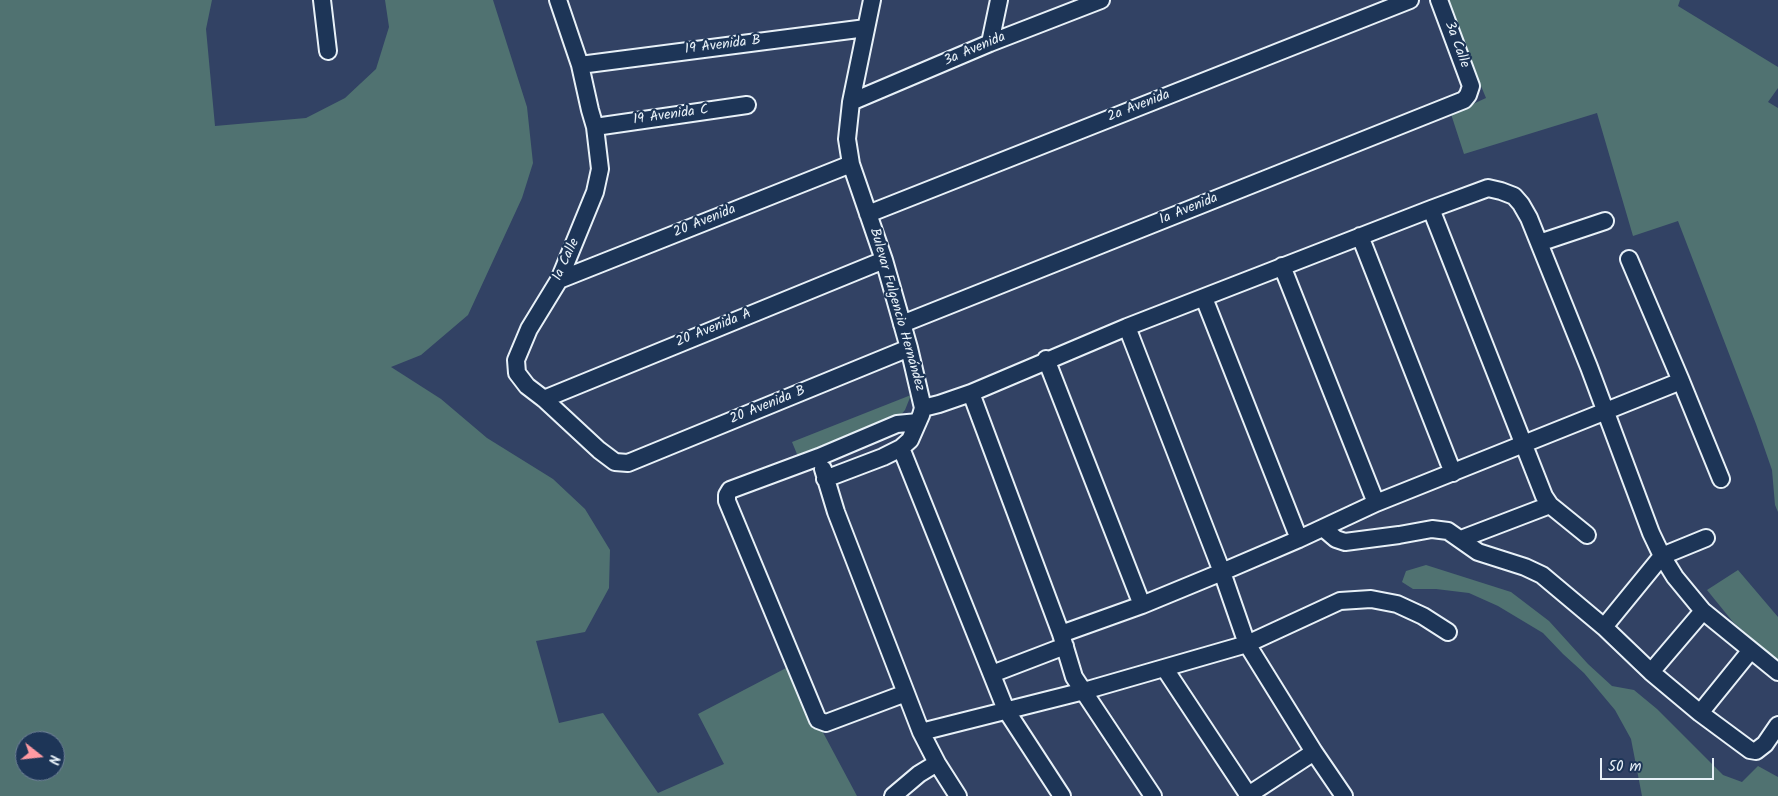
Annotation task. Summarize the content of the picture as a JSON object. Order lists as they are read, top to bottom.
{
  "streets": {
    "street": [
      "3a Calle",
      "19 Avenida B",
      "3a Avenida",
      "2a Avenida",
      "19 Avenida C",
      "1a Avenida",
      "20 Avenida",
      "1a Calle",
      "Bulevar Fulgencio Hernández",
      "20 Avenida A",
      "20 Avenida B"
    ]
  },
  "crossings": [
    ["3a Calle", "1a Avenida"],
    ["19 Avenida B", "1a Calle"],
    ["19 Avenida B", "Bulevar Fulgencio Hernández"],
    ["3a Avenida", "Bulevar Fulgencio Hernández"],
    ["2a Avenida", "Bulevar Fulgencio Hernández"],
    ["19 Avenida C", "1a Calle"],
    ["1a Avenida", "Bulevar Fulgencio Hernández"],
    ["20 Avenida", "1a Calle"],
    ["20 Avenida", "Bulevar Fulgencio Hernández"],
    ["1a Calle", "20 Avenida A"],
    ["1a Calle", "20 Avenida B"],
    ["Bulevar Fulgencio Hernández", "20 Avenida A"],
    ["Bulevar Fulgencio Hernández", "20 Avenida B"]
  ],
  "scale_bar": "50 m",
  "north": "right"
}
